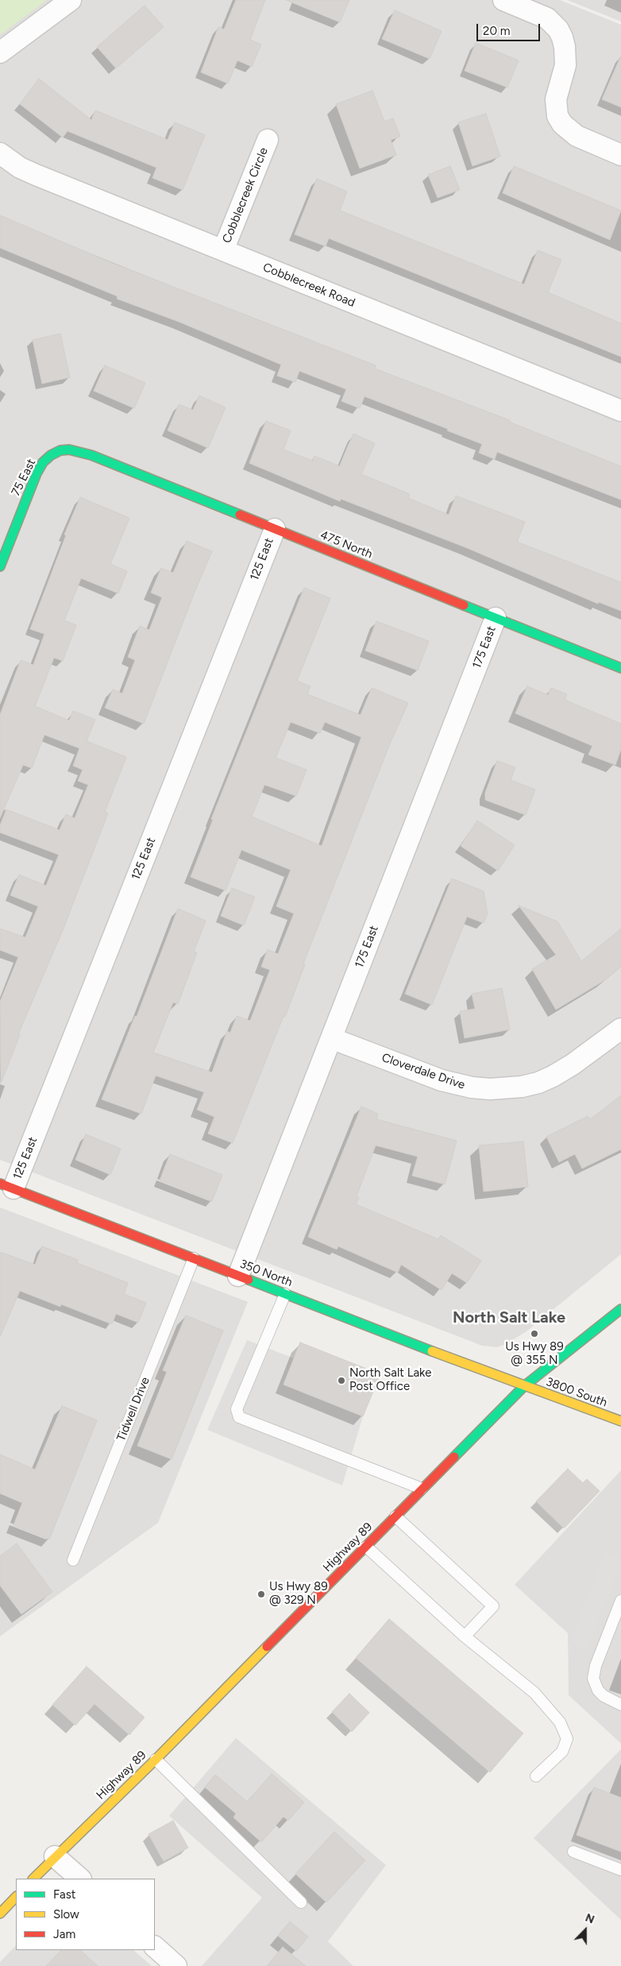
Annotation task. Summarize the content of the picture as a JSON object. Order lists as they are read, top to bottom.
{
  "streets": {
    "street": [
      "Cobblecreek Circle",
      "Cobblecreek Road",
      "75 East",
      "475 North",
      "125 East",
      "175 East",
      "Cloverdale Drive",
      "350 North",
      "3800 South",
      "Highway 89"
    ],
    "lane": ["Tidwell Drive"]
  },
  "crossings": [
    ["Cobblecreek Circle", "Cobblecreek Road"],
    ["75 East", "475 North"],
    ["475 North", "125 East"],
    ["475 North", "175 East"],
    ["125 East", "350 North"],
    ["175 East", "Cloverdale Drive"],
    ["175 East", "350 North"],
    ["350 North", "3800 South"],
    ["350 North", "Tidwell Drive"],
    ["350 North", "Highway 89"],
    ["3800 South", "Highway 89"]
  ],
  "districts": ["North Salt Lake"],
  "places": ["Us Hwy 89 @ 355 N", "North Salt Lake Post Office", "Us Hwy 89 @ 329 N"],
  "legend": ["Fast", "Slow", "Jam"],
  "scale_bar": "20 m",
  "north": "top"
}
